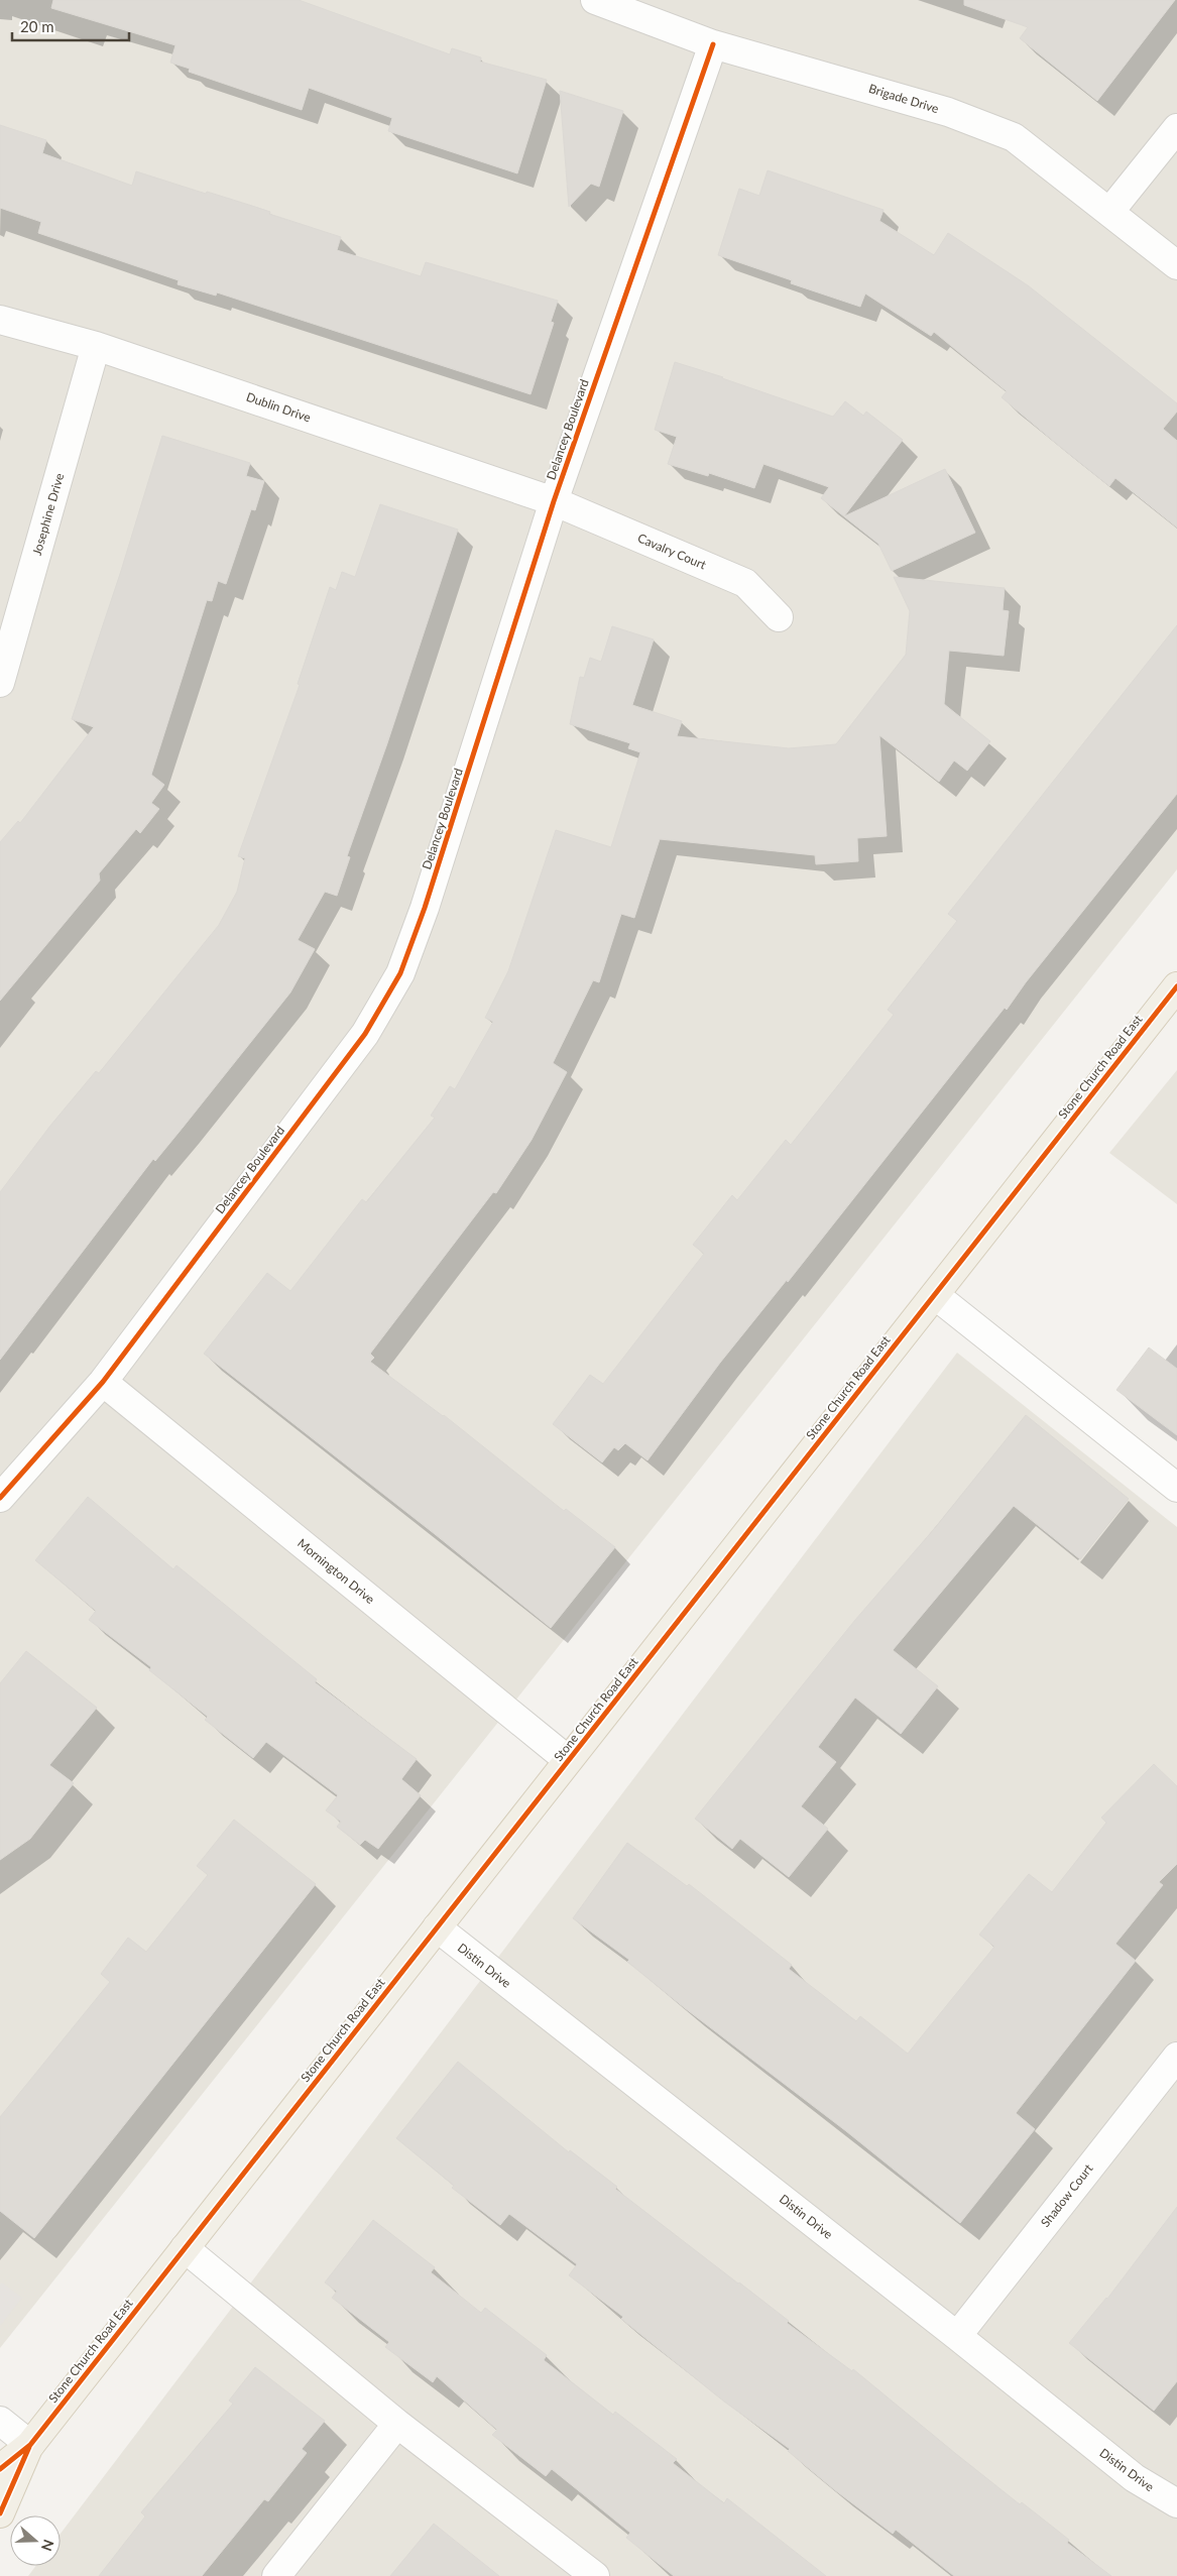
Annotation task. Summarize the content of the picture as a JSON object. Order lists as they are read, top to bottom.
{
  "streets": {
    "main road": ["Stone Church Road East"],
    "street": [
      "Brigade Drive",
      "Dublin Drive",
      "Delancey Boulevard",
      "Josephine Drive",
      "Cavalry Court",
      "Mornington Drive",
      "Distin Drive",
      "Shadow Court"
    ]
  },
  "crossings": [
    ["Brigade Drive", "Delancey Boulevard"],
    ["Dublin Drive", "Delancey Boulevard"],
    ["Dublin Drive", "Josephine Drive"],
    ["Dublin Drive", "Cavalry Court"],
    ["Delancey Boulevard", "Cavalry Court"],
    ["Delancey Boulevard", "Mornington Drive"],
    ["Stone Church Road East", "Mornington Drive"],
    ["Stone Church Road East", "Distin Drive"],
    ["Distin Drive", "Shadow Court"]
  ],
  "scale_bar": "20 m",
  "north": "right"
}
